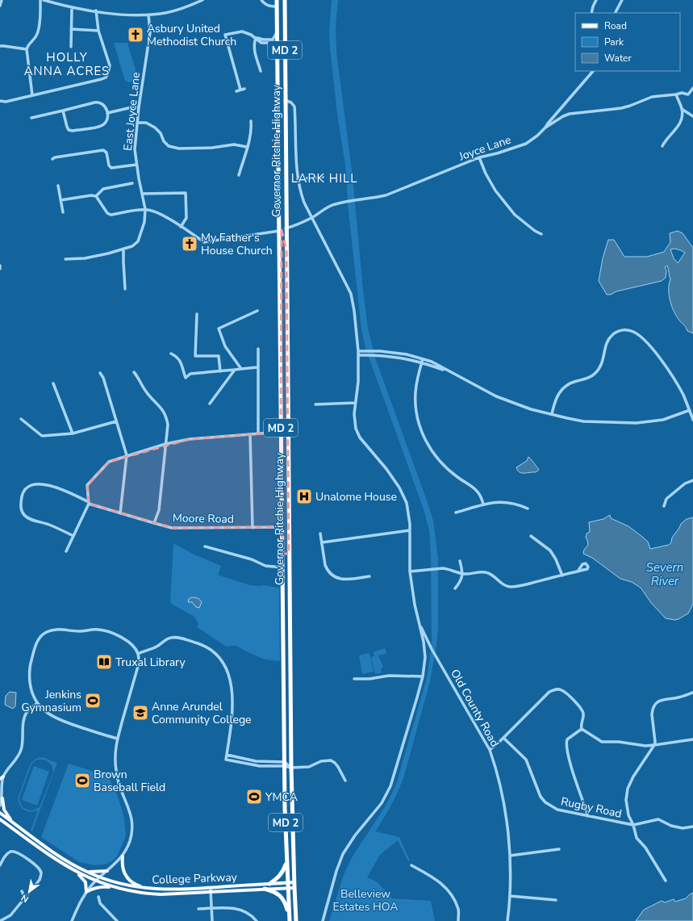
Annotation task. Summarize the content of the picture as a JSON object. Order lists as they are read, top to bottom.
{
  "streets": {
    "highway": ["MD 2", "Governor Ritchie Highway"],
    "main road": ["College Parkway"],
    "street": [
      "East Joyce Lane",
      "Joyce Lane",
      "Moore Road",
      "Old County Road",
      "Rugby Road"
    ]
  },
  "crossings": [
    ["Joyce Lane", "Governor Ritchie Highway"],
    ["Governor Ritchie Highway", "Moore Road"],
    ["Governor Ritchie Highway", "College Parkway"]
  ],
  "districts": ["HOLLY ANNA ACRES", "LARK HILL"],
  "water": ["Severn River"],
  "parks": ["Belleview Estates HOA"],
  "places": {
    "church": ["Asbury United Methodist Church", "My Father's House Church"],
    "hospital": ["Unalome House"],
    "library": ["Truxal Library"],
    "sports": ["Jenkins Gymnasium", "Brown Baseball Field", "YMCA"],
    "school or university": ["Anne Arundel Community College"]
  },
  "legend": ["Road", "Park", "Water"],
  "north": "bottom left"
}
